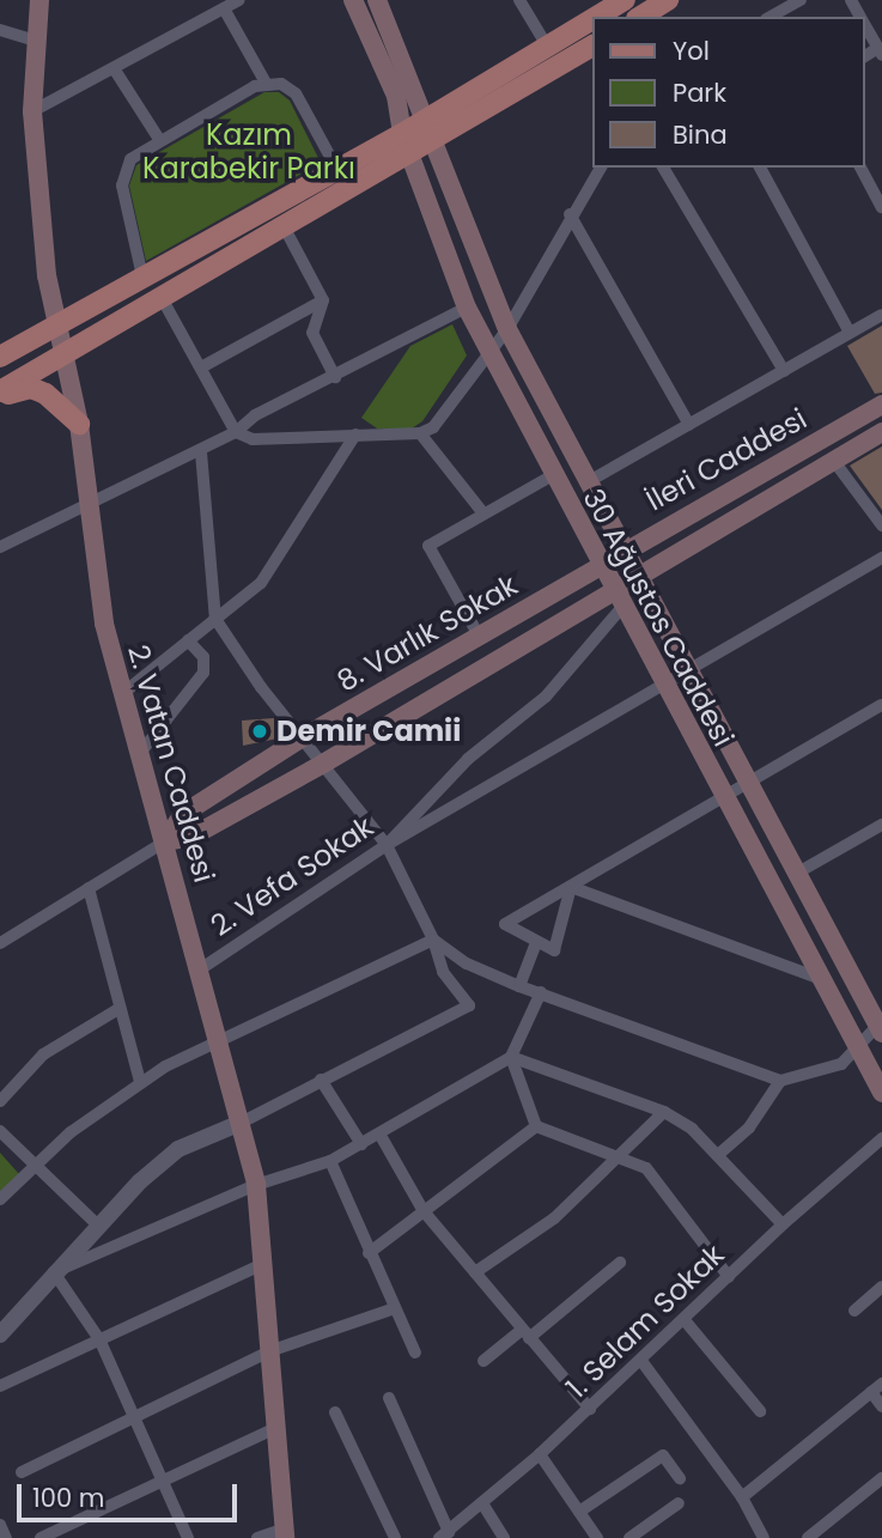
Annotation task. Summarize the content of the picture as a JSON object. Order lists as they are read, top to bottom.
{
  "streets": {
    "main road": [
      "İleri Caddesi",
      "30 Ağustos Caddesi",
      "8. Varlık Sokak",
      "2. Vatan Caddesi"
    ],
    "street": ["2. Vefa Sokak", "1. Selam Sokak"]
  },
  "crossings": [
    ["İleri Caddesi", "30 Ağustos Caddesi"],
    ["İleri Caddesi", "8. Varlık Sokak"],
    ["İleri Caddesi", "2. Vefa Sokak"],
    ["30 Ağustos Caddesi", "8. Varlık Sokak"],
    ["30 Ağustos Caddesi", "2. Vefa Sokak"],
    ["8. Varlık Sokak", "2. Vatan Caddesi"],
    ["8. Varlık Sokak", "2. Vefa Sokak"],
    ["2. Vatan Caddesi", "2. Vefa Sokak"]
  ],
  "parks": ["Kazım Karabekir Parkı"],
  "places": ["Demir Camii"],
  "legend": ["Yol", "Park", "Bina"],
  "scale_bar": "100 m"
}
